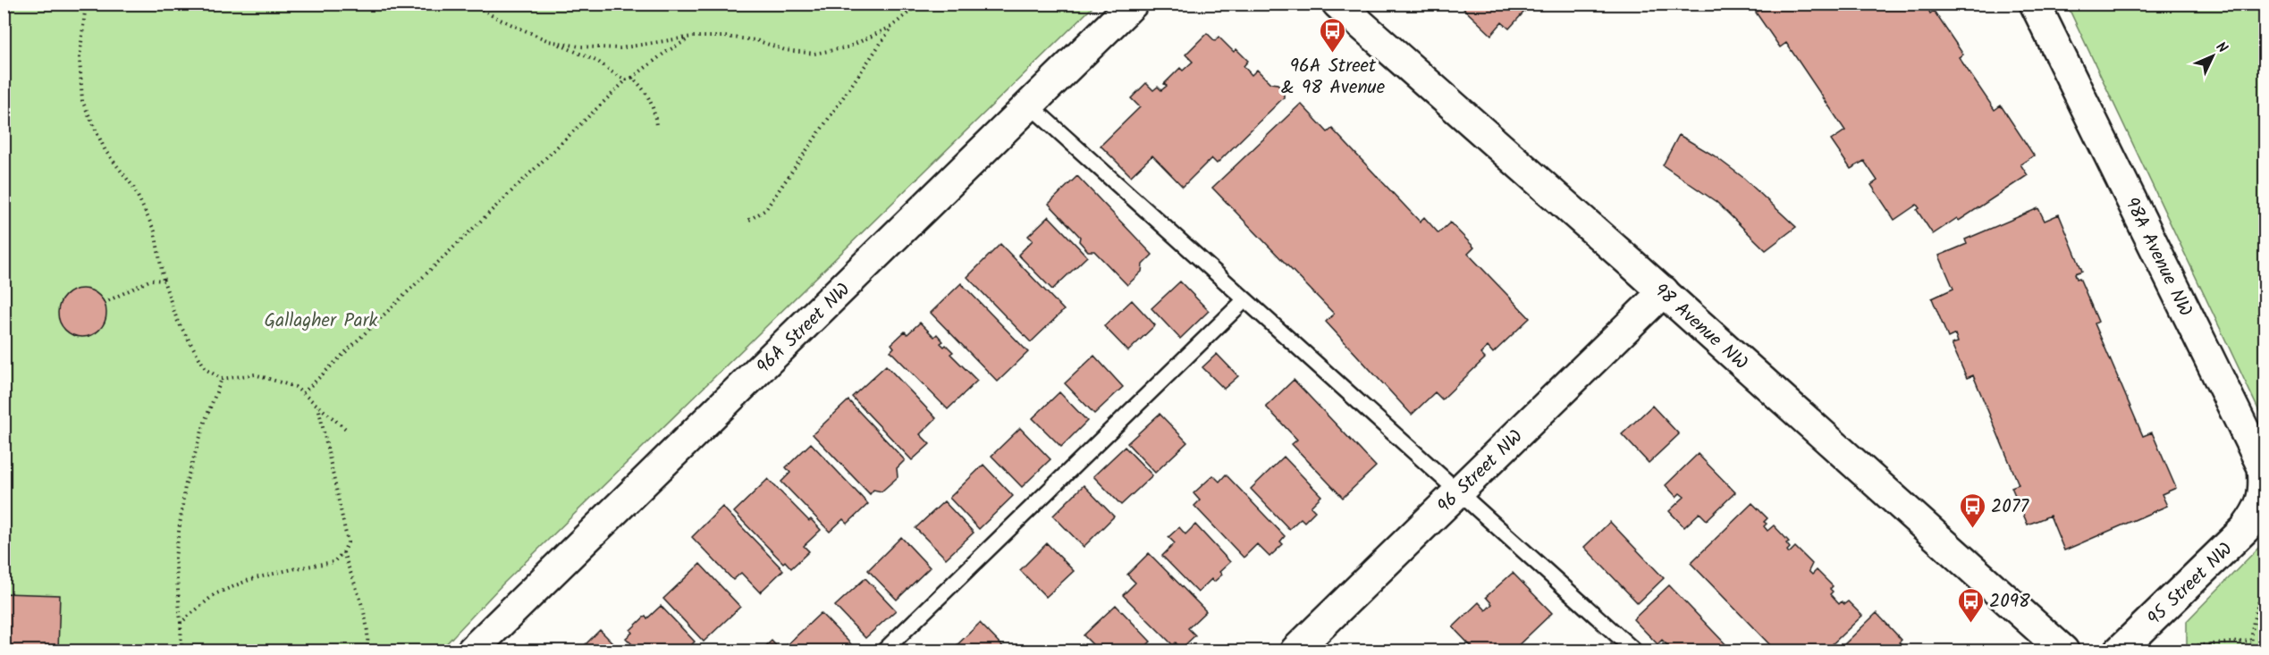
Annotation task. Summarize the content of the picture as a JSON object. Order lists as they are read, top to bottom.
{
  "streets": {
    "street": [
      "98A Avenue NW",
      "98 Avenue NW",
      "96A Street NW",
      "96 Street NW",
      "95 Street NW"
    ]
  },
  "crossings": [
    ["98A Avenue NW", "95 Street NW"],
    ["98 Avenue NW", "96 Street NW"]
  ],
  "parks": ["Gallagher Park"],
  "places": {
    "bus stop": ["96A Street & 98 Avenue", "2077", "2098"]
  },
  "north": "top right"
}
